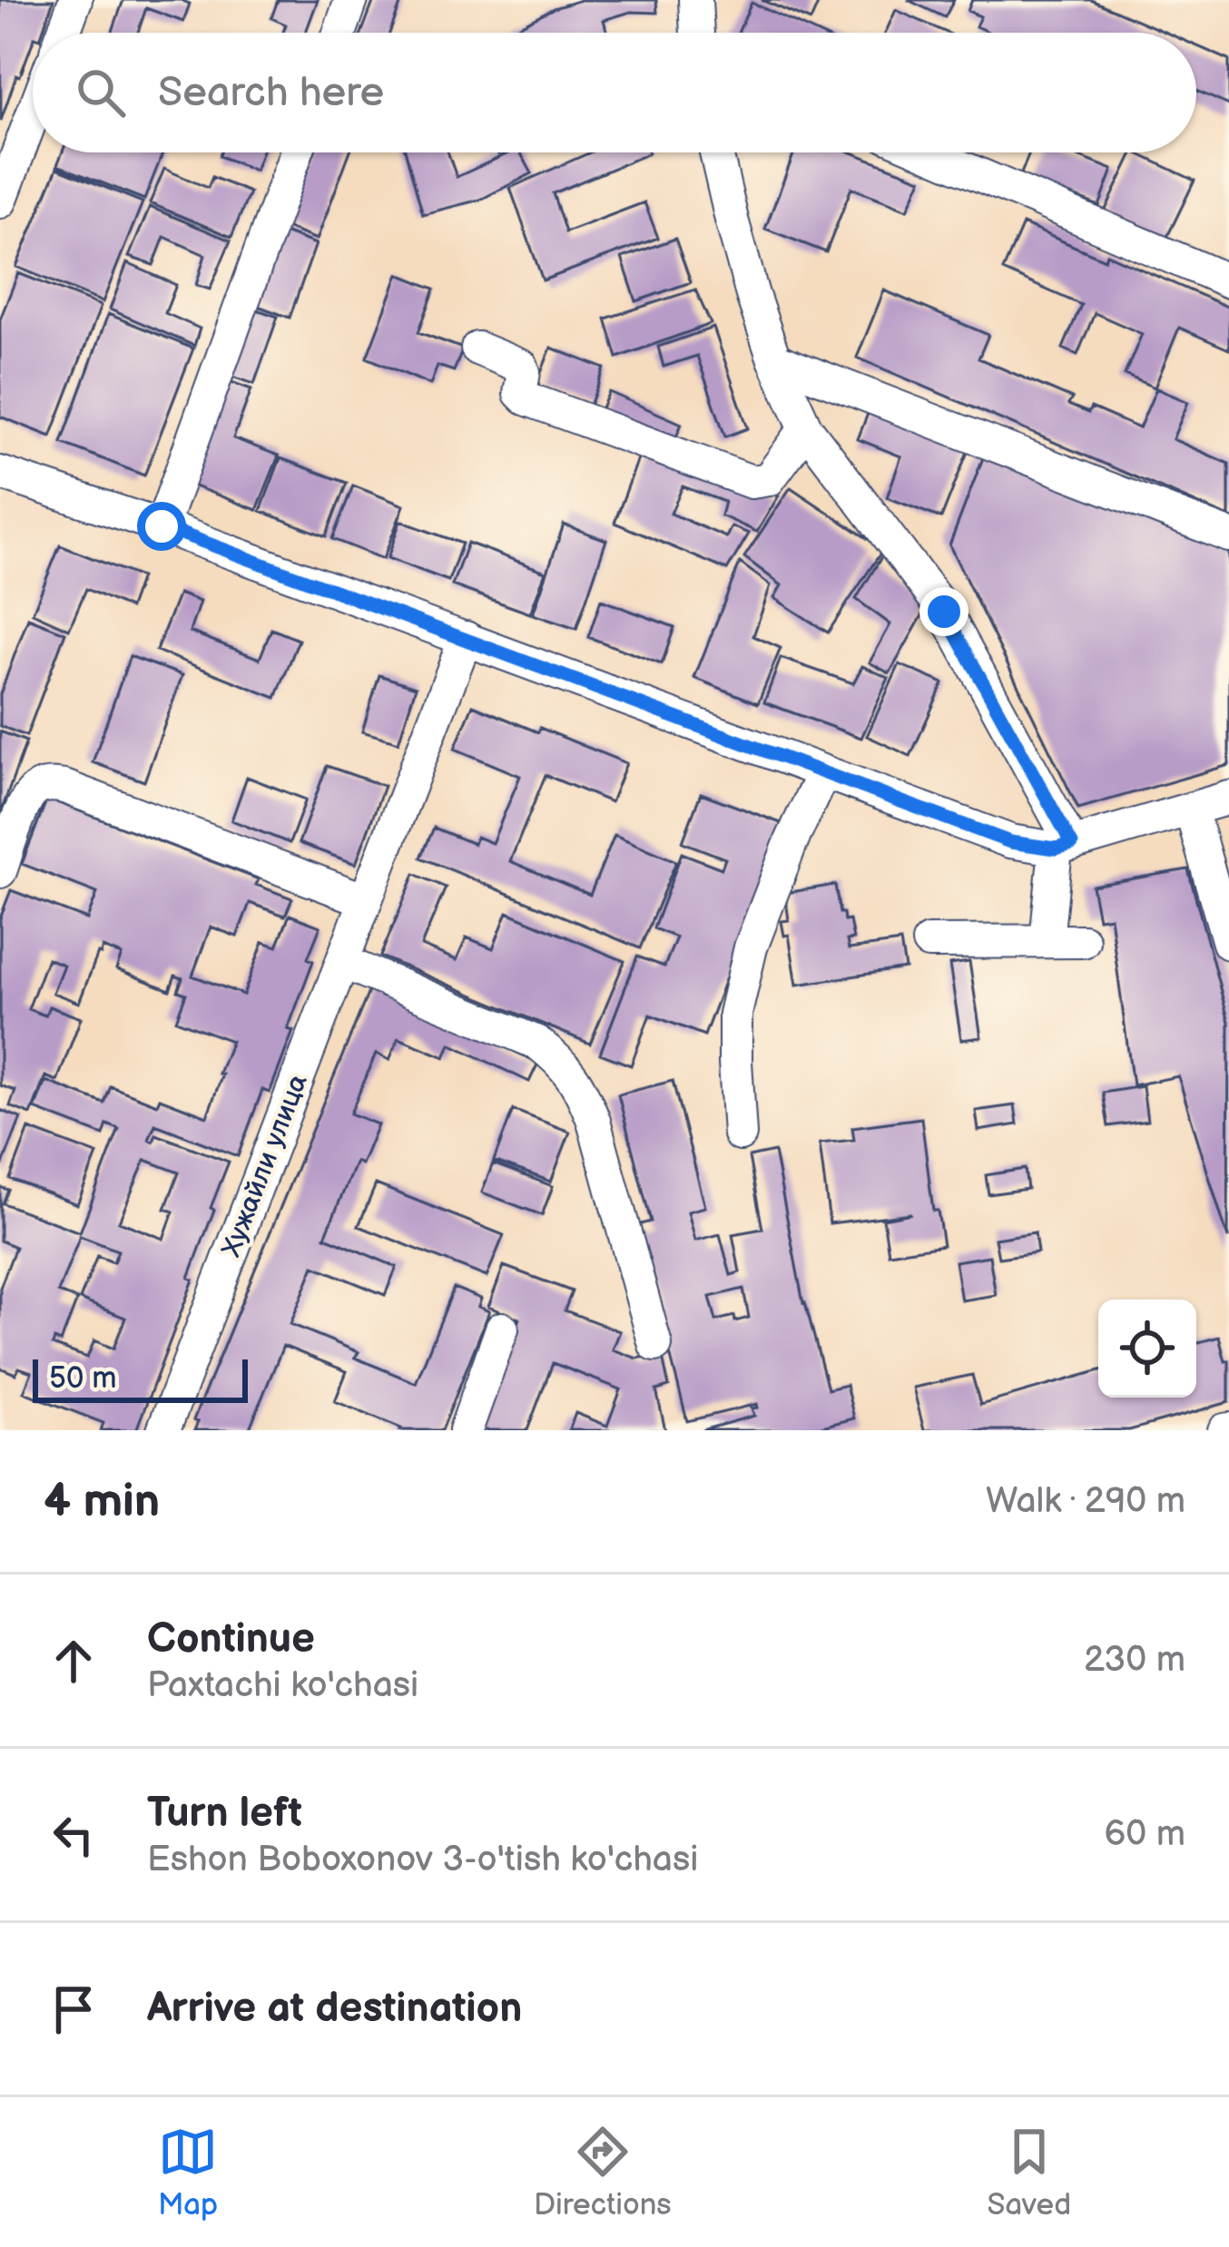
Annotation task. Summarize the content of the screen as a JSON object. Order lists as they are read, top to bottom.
{
  "streets": {
    "street": ["Хужайли улица"]
  },
  "scale_bar": "50 m",
  "page": {
    "search": "Search here",
    "scale": "50 m",
    "heading": ["4 min", "Walk · 290 m"],
    "list": [
      ["Continue", "Paxtachi ko'chasi", "230 m"],
      ["Turn left", "Eshon Boboxonov 3-o'tish ko'chasi", "60 m"],
      "Arrive at destination"
    ],
    "nav": ["Map", "Directions", "Saved"]
  }
}
